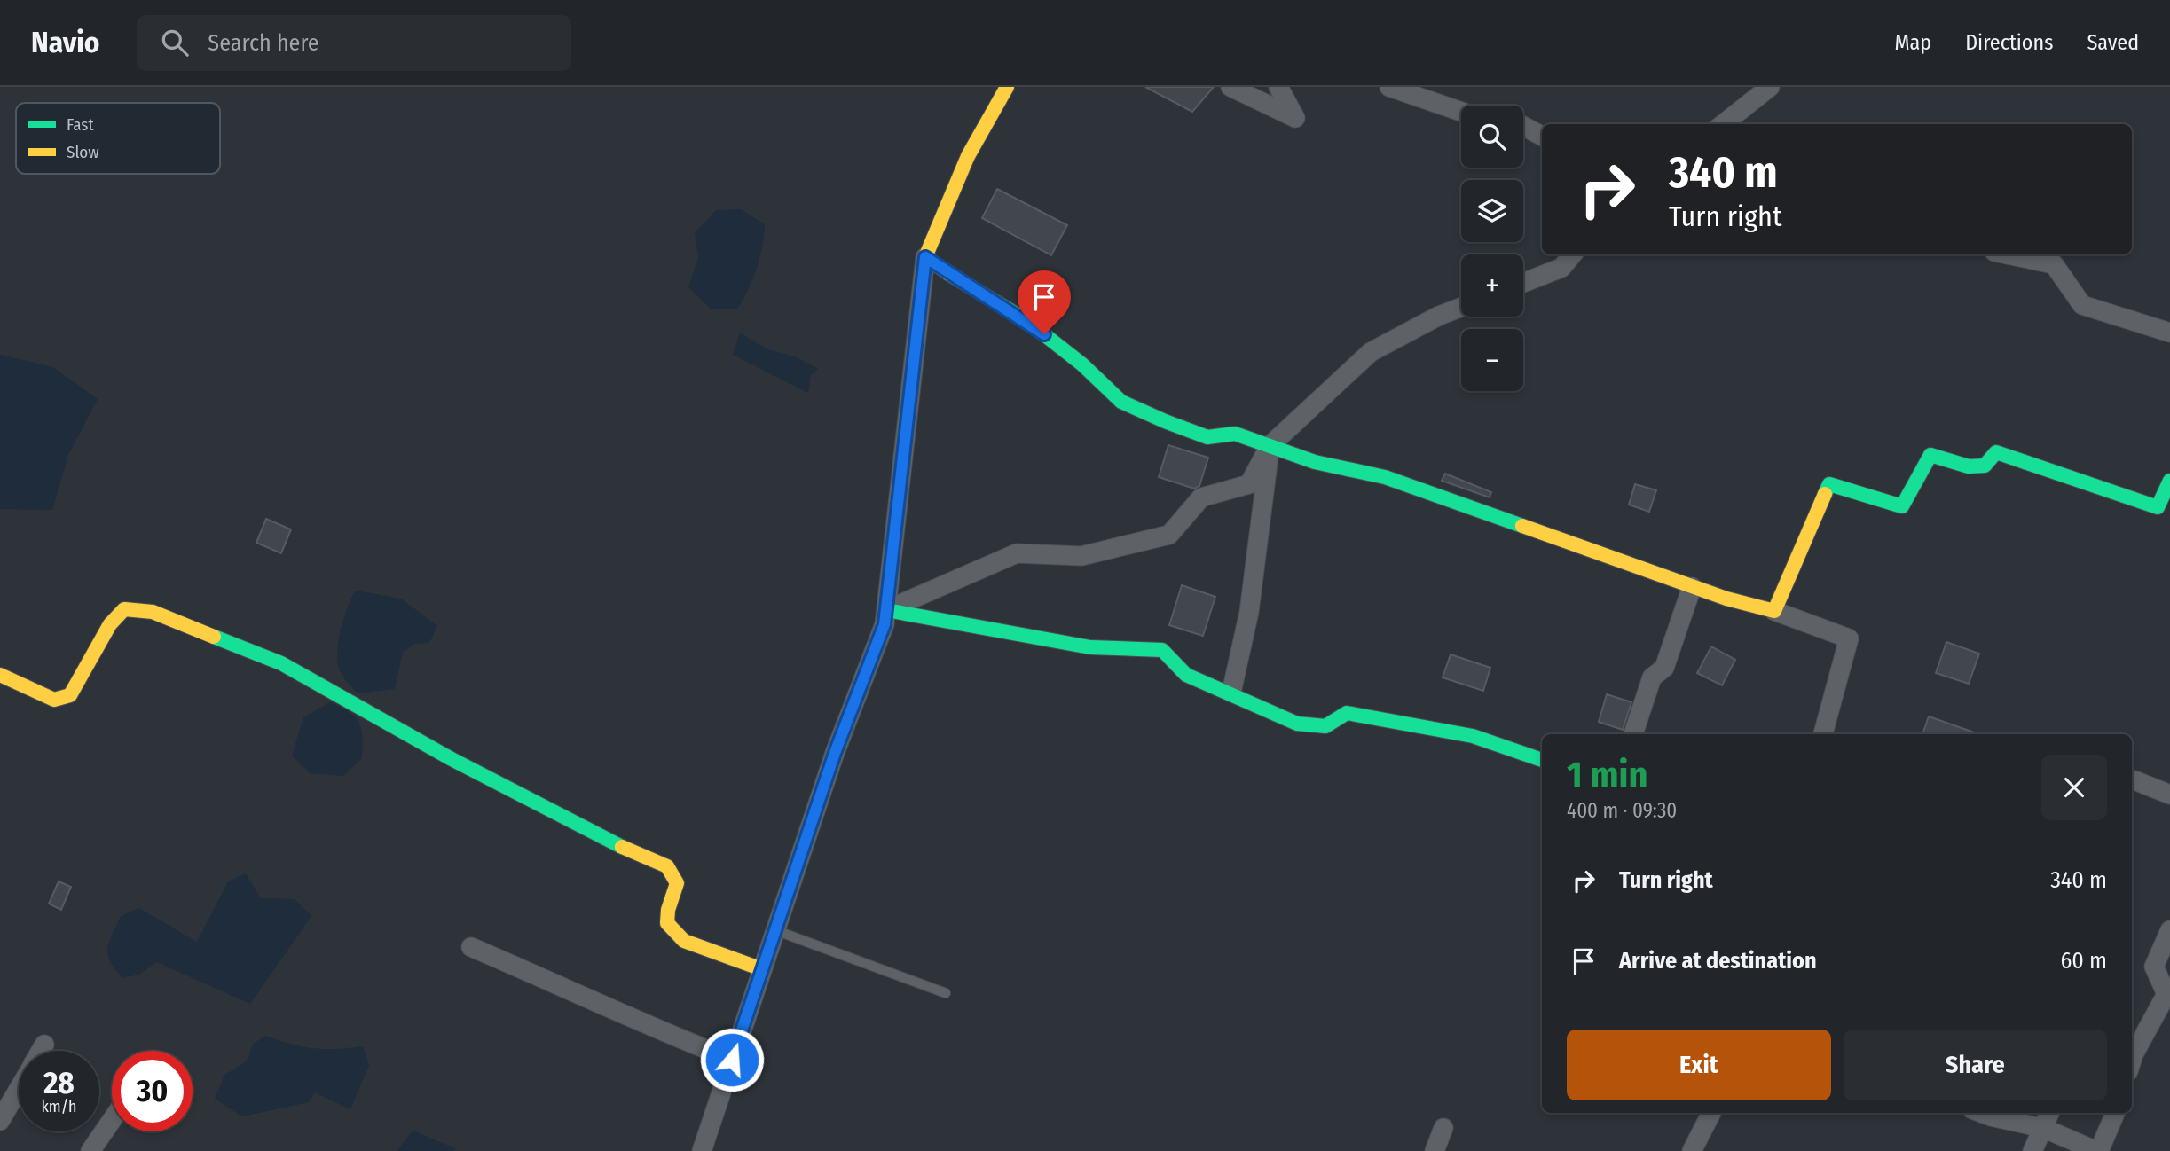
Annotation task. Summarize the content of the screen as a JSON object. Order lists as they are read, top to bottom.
{
  "legend": ["Fast", "Slow"],
  "page": {
    "header": "Navio",
    "search": "Search here",
    "nav": ["Map", "Directions", "Saved"],
    "map_buttons": ["+", "−"],
    "turn": ["340 m", "Turn right"],
    "heading": ["1 min", "400 m · 09:30"],
    "list": [
      {
        "name": "Turn right",
        "value": "340 m"
      },
      {
        "name": "Arrive at destination",
        "value": "60 m"
      }
    ],
    "buttons": ["Exit", "Share"],
    "speed": "28 km/h",
    "limit": "30"
  }
}
